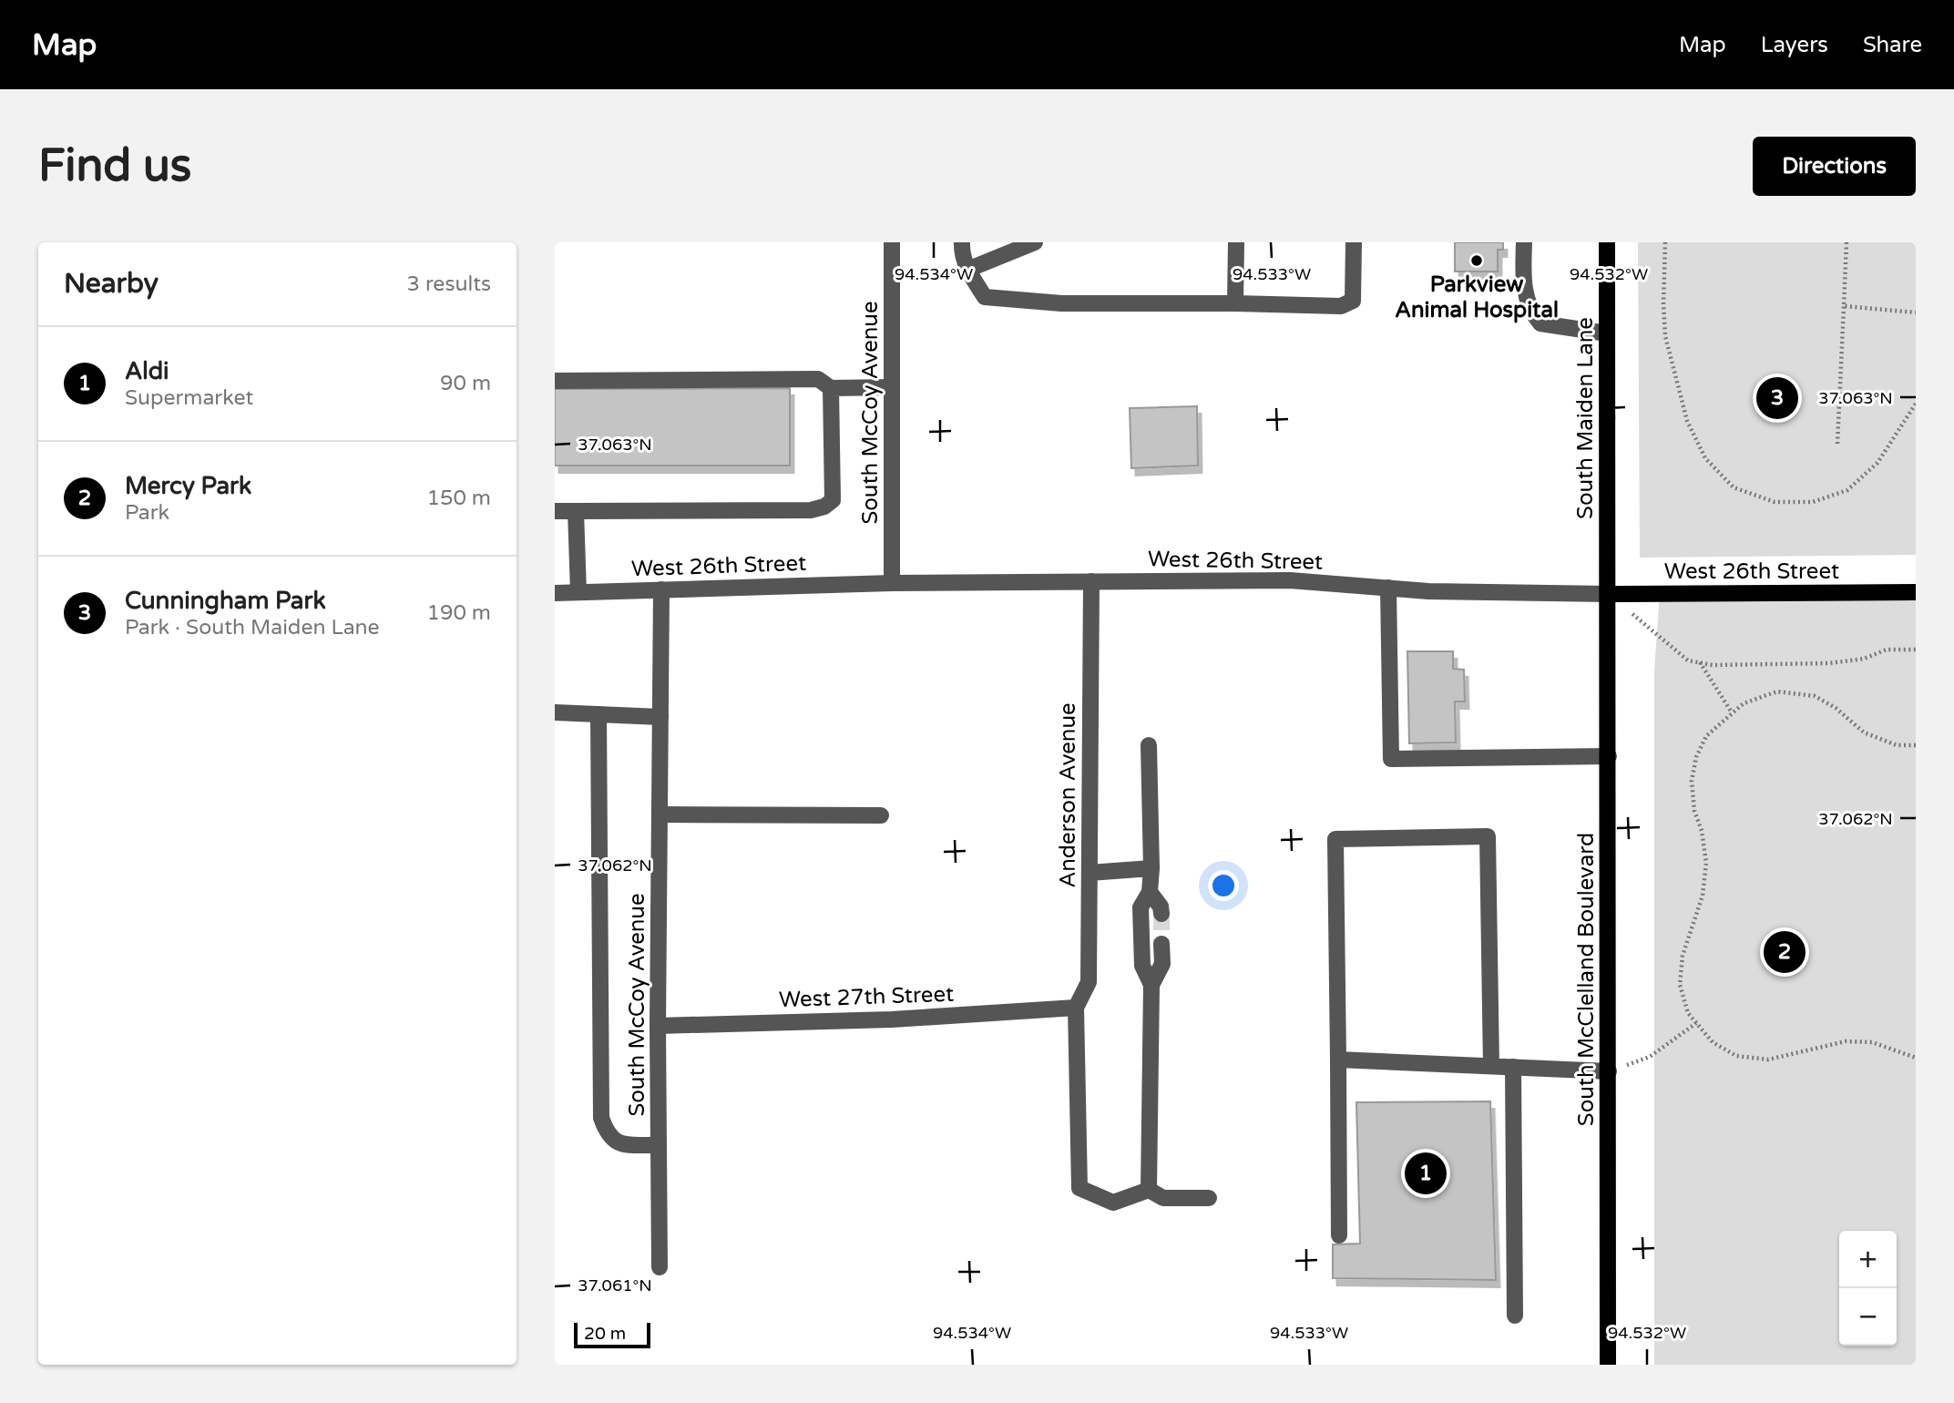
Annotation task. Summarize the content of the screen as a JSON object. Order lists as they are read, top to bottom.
{
  "streets": {
    "main road": ["South Maiden Lane", "West 26th Street", "South McClelland Boulevard"],
    "street": ["South McCoy Avenue", "Anderson Avenue", "West 27th Street"]
  },
  "crossings": [
    ["South McCoy Avenue", "West 26th Street"],
    ["South McCoy Avenue", "West 27th Street"],
    ["South Maiden Lane", "West 26th Street"],
    ["South Maiden Lane", "South McClelland Boulevard"],
    ["West 26th Street", "Anderson Avenue"],
    ["West 26th Street", "South McClelland Boulevard"],
    ["Anderson Avenue", "West 27th Street"]
  ],
  "places": ["Parkview Animal Hospital"],
  "scale_bar": "20 m",
  "page": {
    "header": "Map",
    "nav": ["Map", "Layers", "Share"],
    "buttons": "Directions",
    "title": "Find us",
    "heading": ["Nearby", "3 results"],
    "list": [
      {
        "mark": "1",
        "name": "Aldi",
        "note": "Supermarket",
        "value": "90 m"
      },
      {
        "mark": "2",
        "name": "Mercy Park",
        "note": "Park",
        "value": "150 m"
      },
      {
        "mark": "3",
        "name": "Cunningham Park",
        "note": "Park · South Maiden Lane",
        "value": "190 m"
      }
    ],
    "pins": ["3", "2", "1"],
    "map_buttons": ["+", "−"],
    "scale": "20 m"
  },
  "coordinates": [
    "94.534°W",
    "94.533°W",
    "94.532°W",
    "37.063°N",
    "37.062°N",
    "37.061°N"
  ]
}
